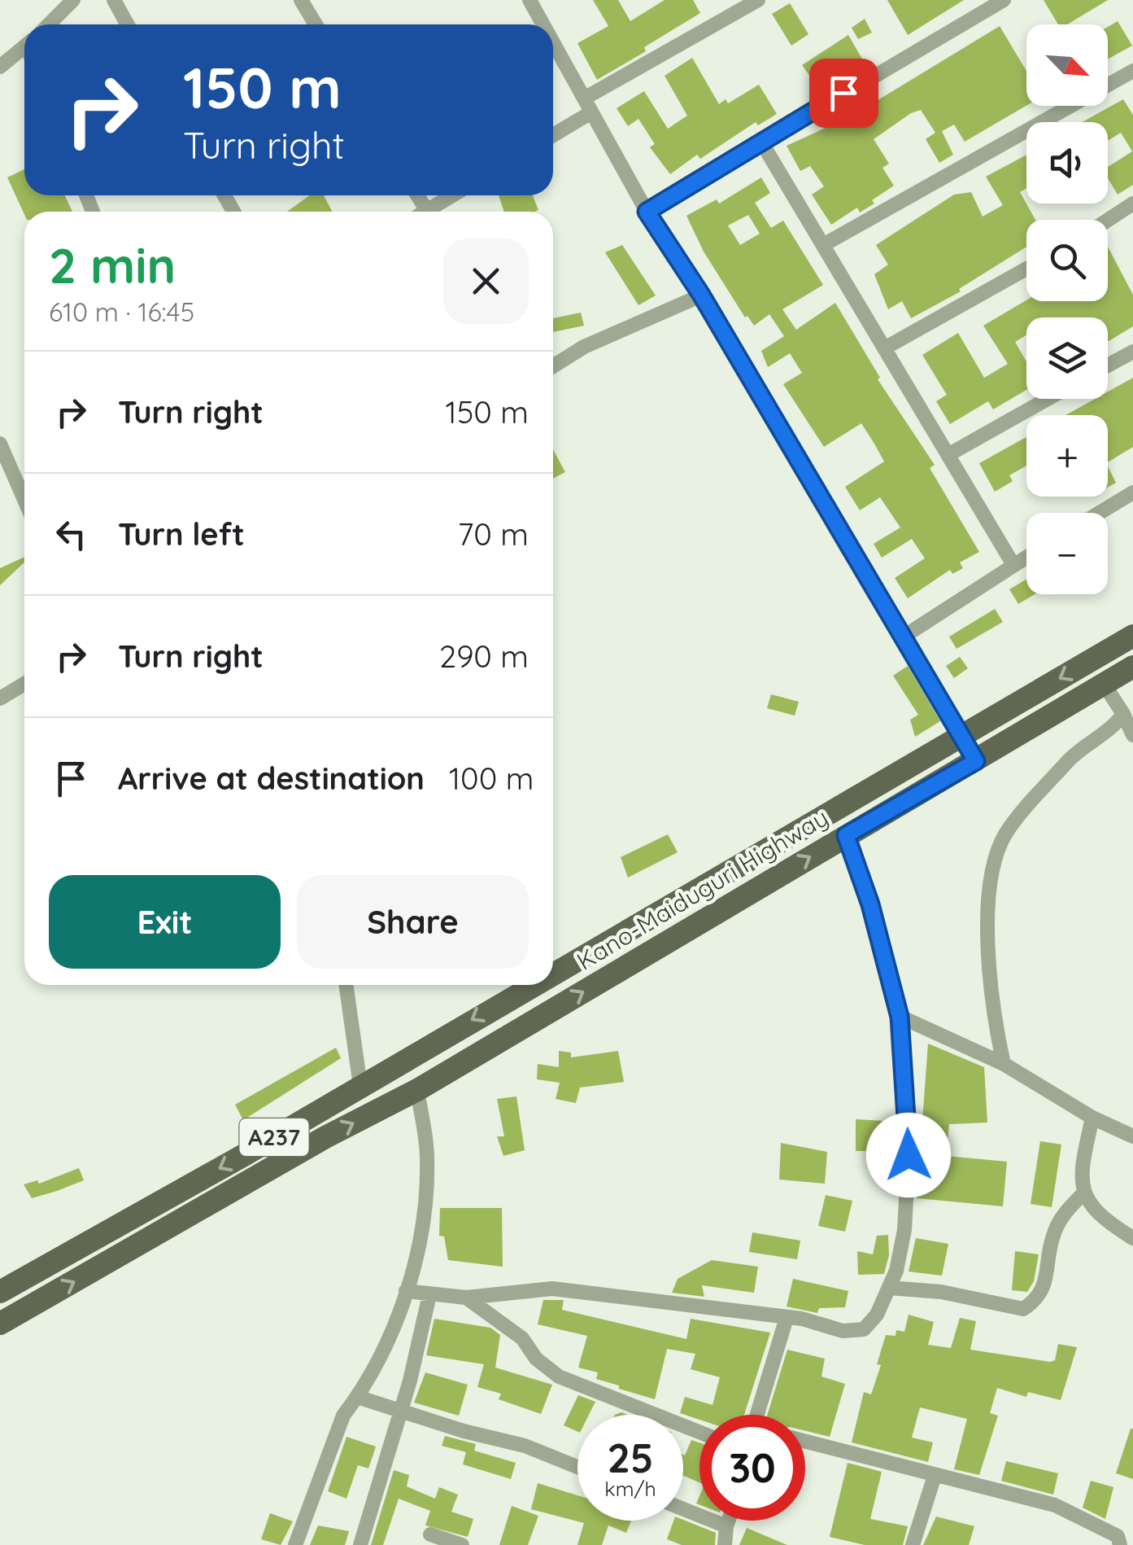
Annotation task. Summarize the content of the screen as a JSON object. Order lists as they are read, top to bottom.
{
  "streets": {
    "highway": ["Kano-Maiduguri Highway", "A237"]
  },
  "north": "bottom right",
  "page": {
    "map_buttons": ["+", "−"],
    "turn": ["150 m", "Turn right"],
    "heading": ["2 min", "610 m · 16:45"],
    "list": [
      {
        "name": "Turn right",
        "value": "150 m"
      },
      {
        "name": "Turn left",
        "value": "70 m"
      },
      {
        "name": "Turn right",
        "value": "290 m"
      },
      {
        "name": "Arrive at destination",
        "value": "100 m"
      }
    ],
    "buttons": ["Exit", "Share"],
    "speed": "25 km/h",
    "limit": "30"
  }
}
